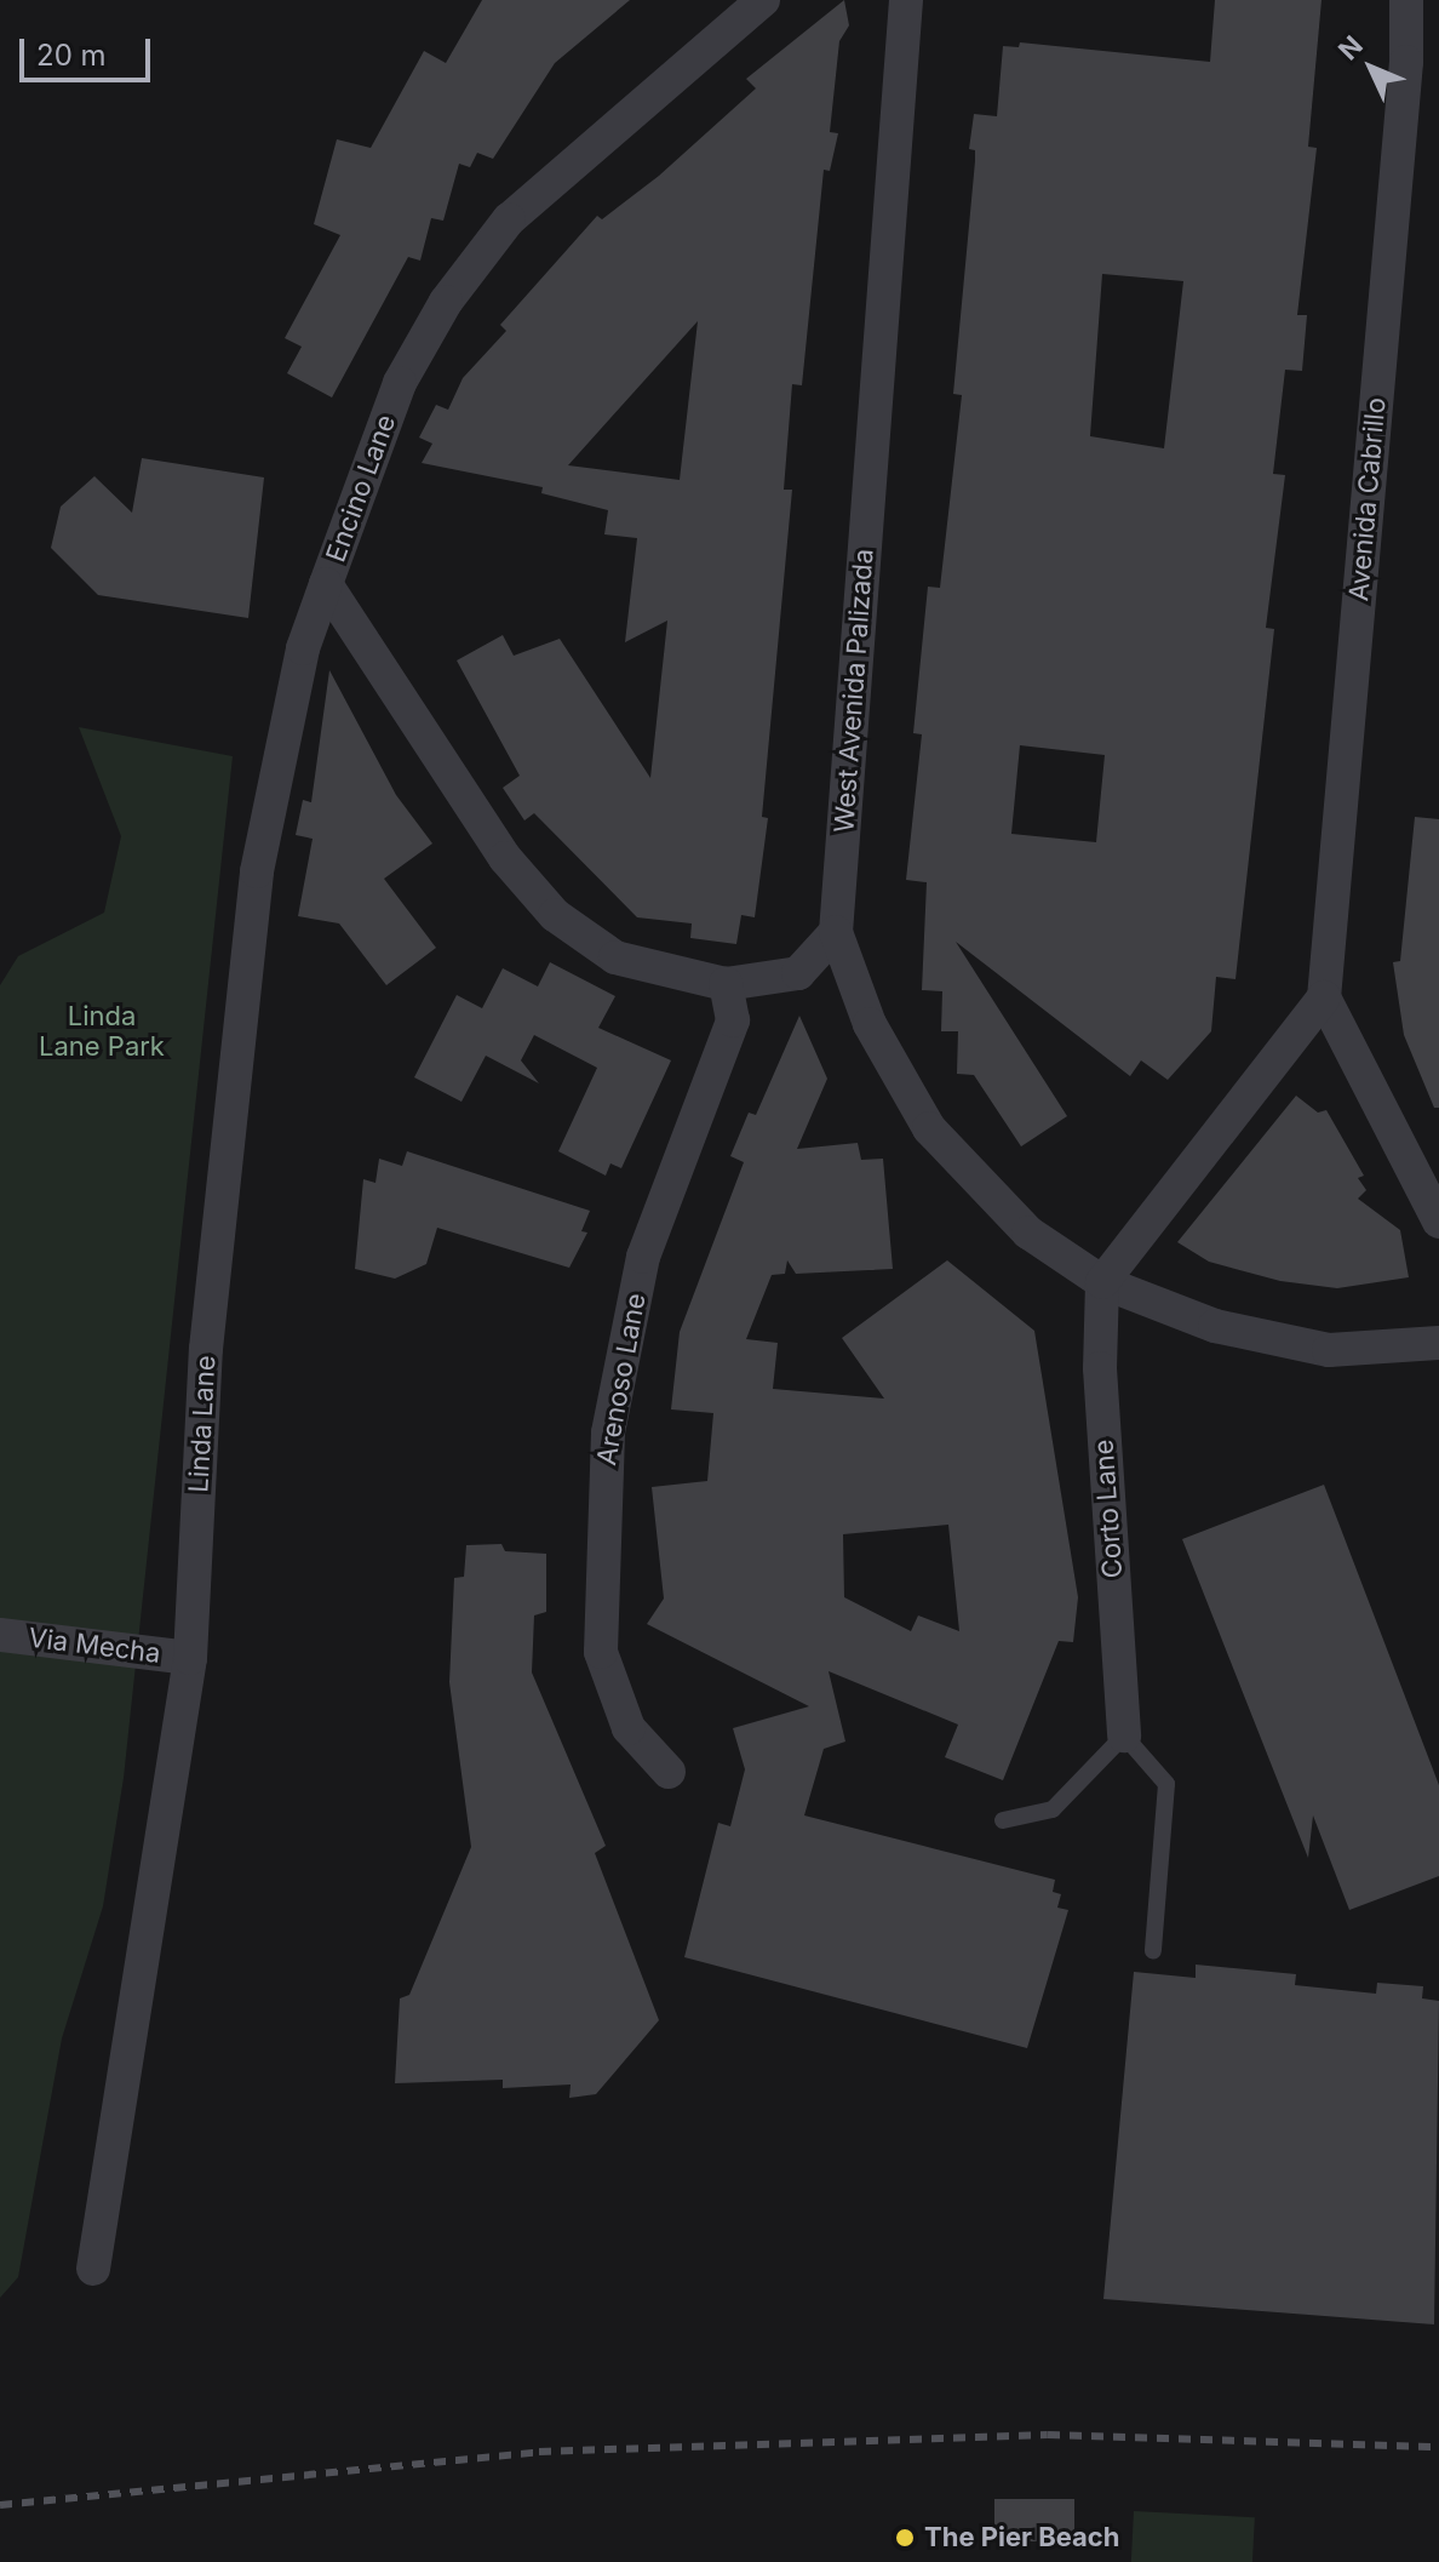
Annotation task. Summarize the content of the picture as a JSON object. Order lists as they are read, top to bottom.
{
  "streets": {
    "street": [
      "Encino Lane",
      "Avenida Cabrillo",
      "West Avenida Palizada",
      "Arenoso Lane",
      "Linda Lane",
      "Corto Lane",
      "Via Mecha"
    ]
  },
  "crossings": [
    ["Encino Lane", "West Avenida Palizada"],
    ["Encino Lane", "Arenoso Lane"],
    ["Encino Lane", "Linda Lane"],
    ["West Avenida Palizada", "Corto Lane"],
    ["Linda Lane", "Via Mecha"]
  ],
  "parks": ["Linda Lane Park"],
  "places": ["The Pier Beach"],
  "scale_bar": "20 m",
  "north": "top left"
}
